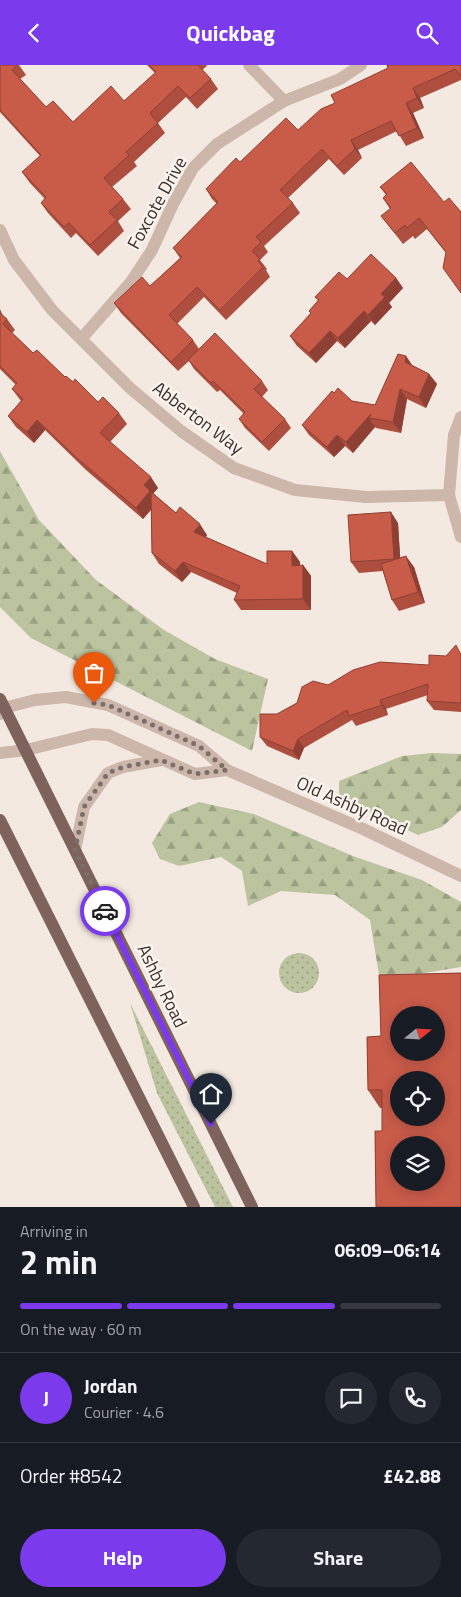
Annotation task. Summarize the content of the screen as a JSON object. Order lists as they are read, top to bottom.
{
  "streets": {
    "main road": ["Ashby Road"],
    "street": ["Foxcote Drive", "Abberton Way", "Old Ashby Road"]
  },
  "crossings": [
    ["Foxcote Drive", "Abberton Way"],
    ["Old Ashby Road", "Ashby Road"]
  ],
  "north": "right",
  "page": {
    "header": "Quickbag",
    "heading": ["2 min", "Arriving in", "06:09–06:14"],
    "panel": [
      "Jordan",
      "Courier · 4.6",
      "Order #8542",
      "£42.88"
    ],
    "bar": "On the way · 60 m",
    "round": "J",
    "buttons": ["Help", "Share"]
  }
}
